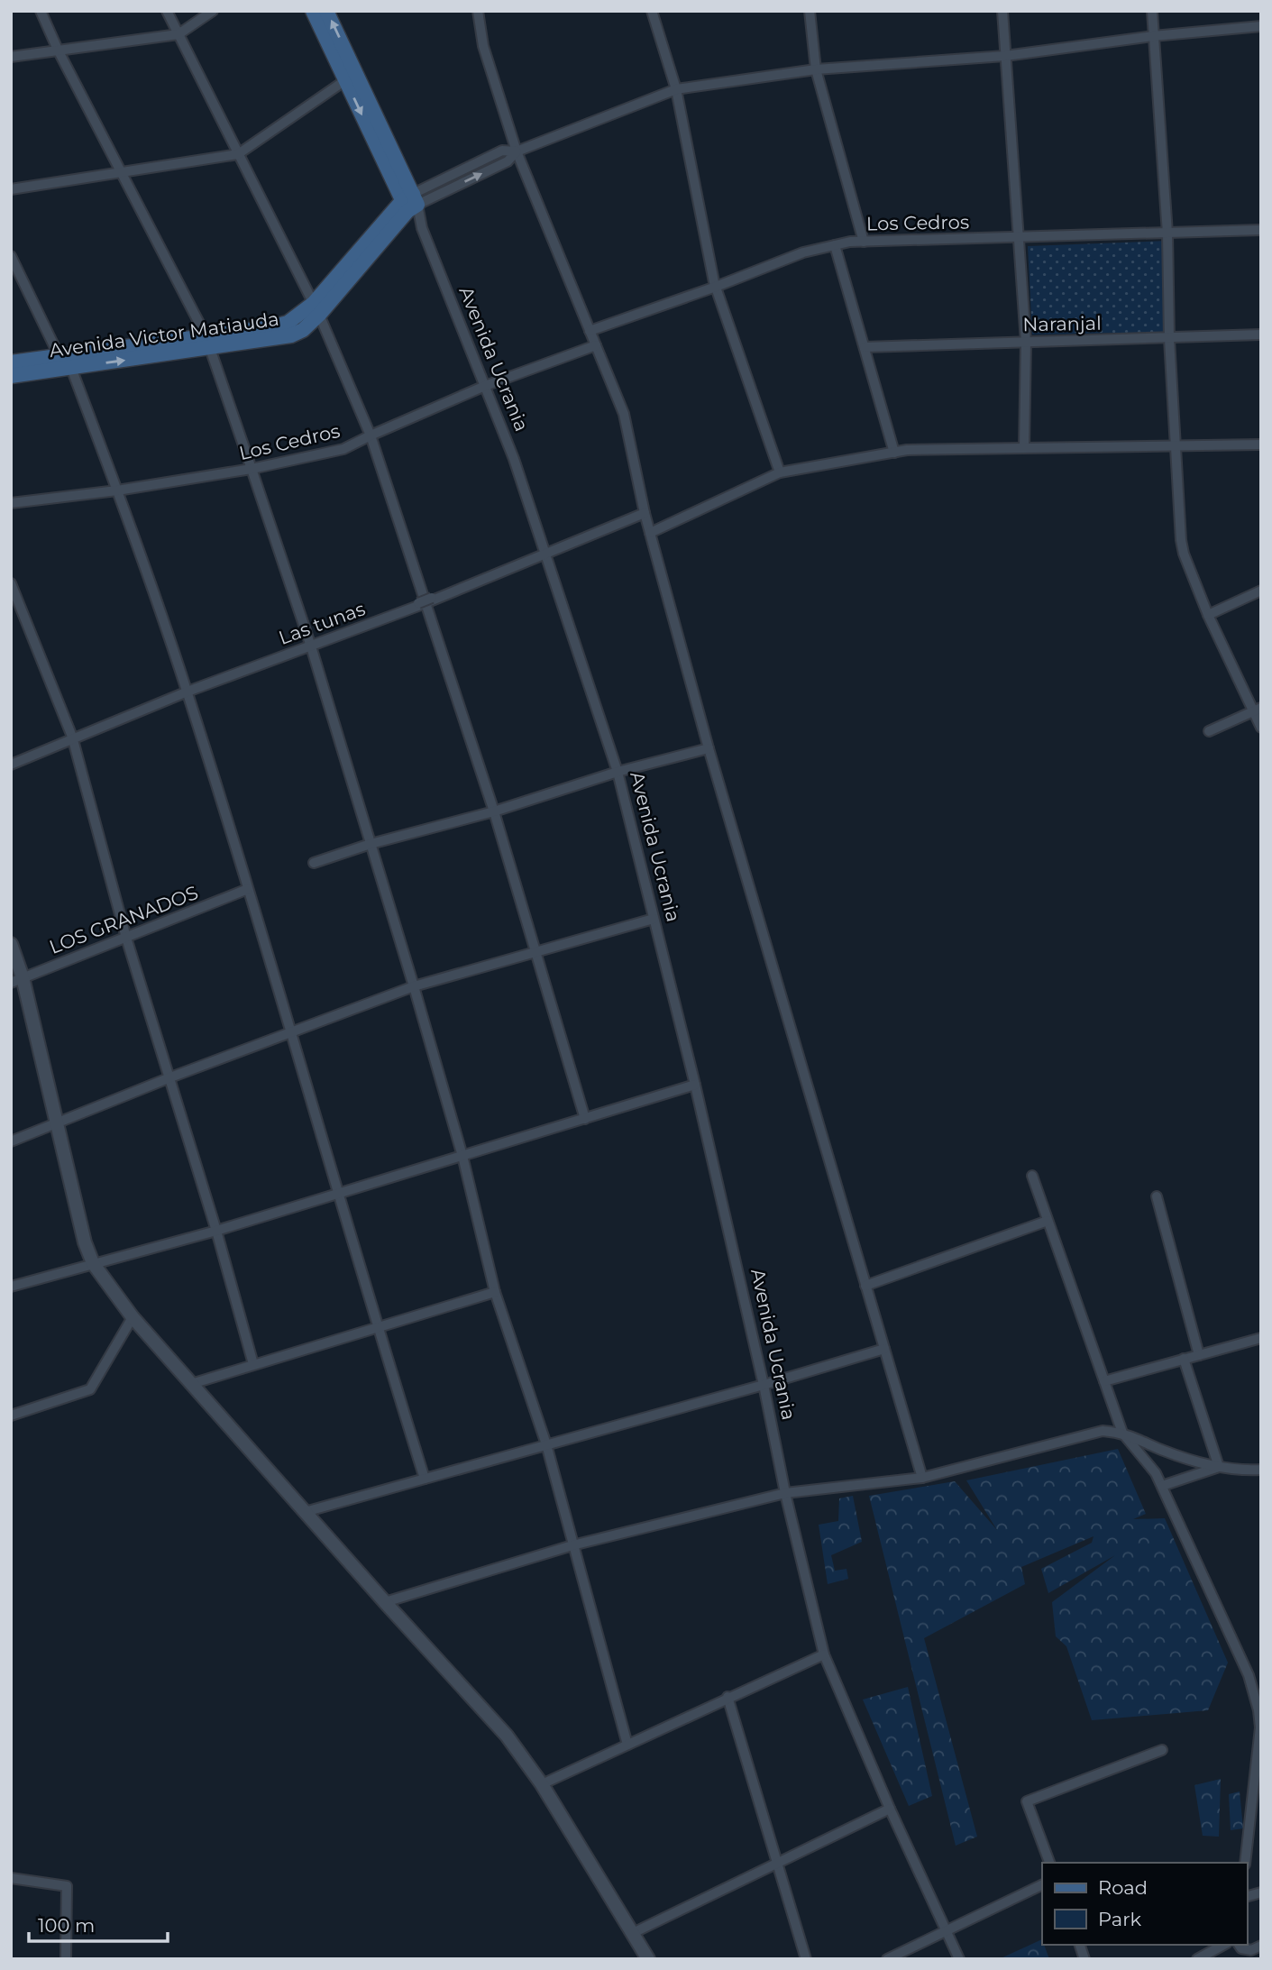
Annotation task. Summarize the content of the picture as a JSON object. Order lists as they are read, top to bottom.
{
  "streets": {
    "main road": ["Avenida Victor Matiauda", "Avenida Ucrania"],
    "street": [
      "Los Cedros",
      "Naranjal",
      "Las tunas",
      "LOS GRANADOS"
    ]
  },
  "crossings": [
    ["Los Cedros", "Avenida Ucrania"],
    ["Avenida Victor Matiauda", "Avenida Ucrania"],
    ["Avenida Ucrania", "Las tunas"]
  ],
  "legend": ["Road", "Park"],
  "scale_bar": "100 m"
}
